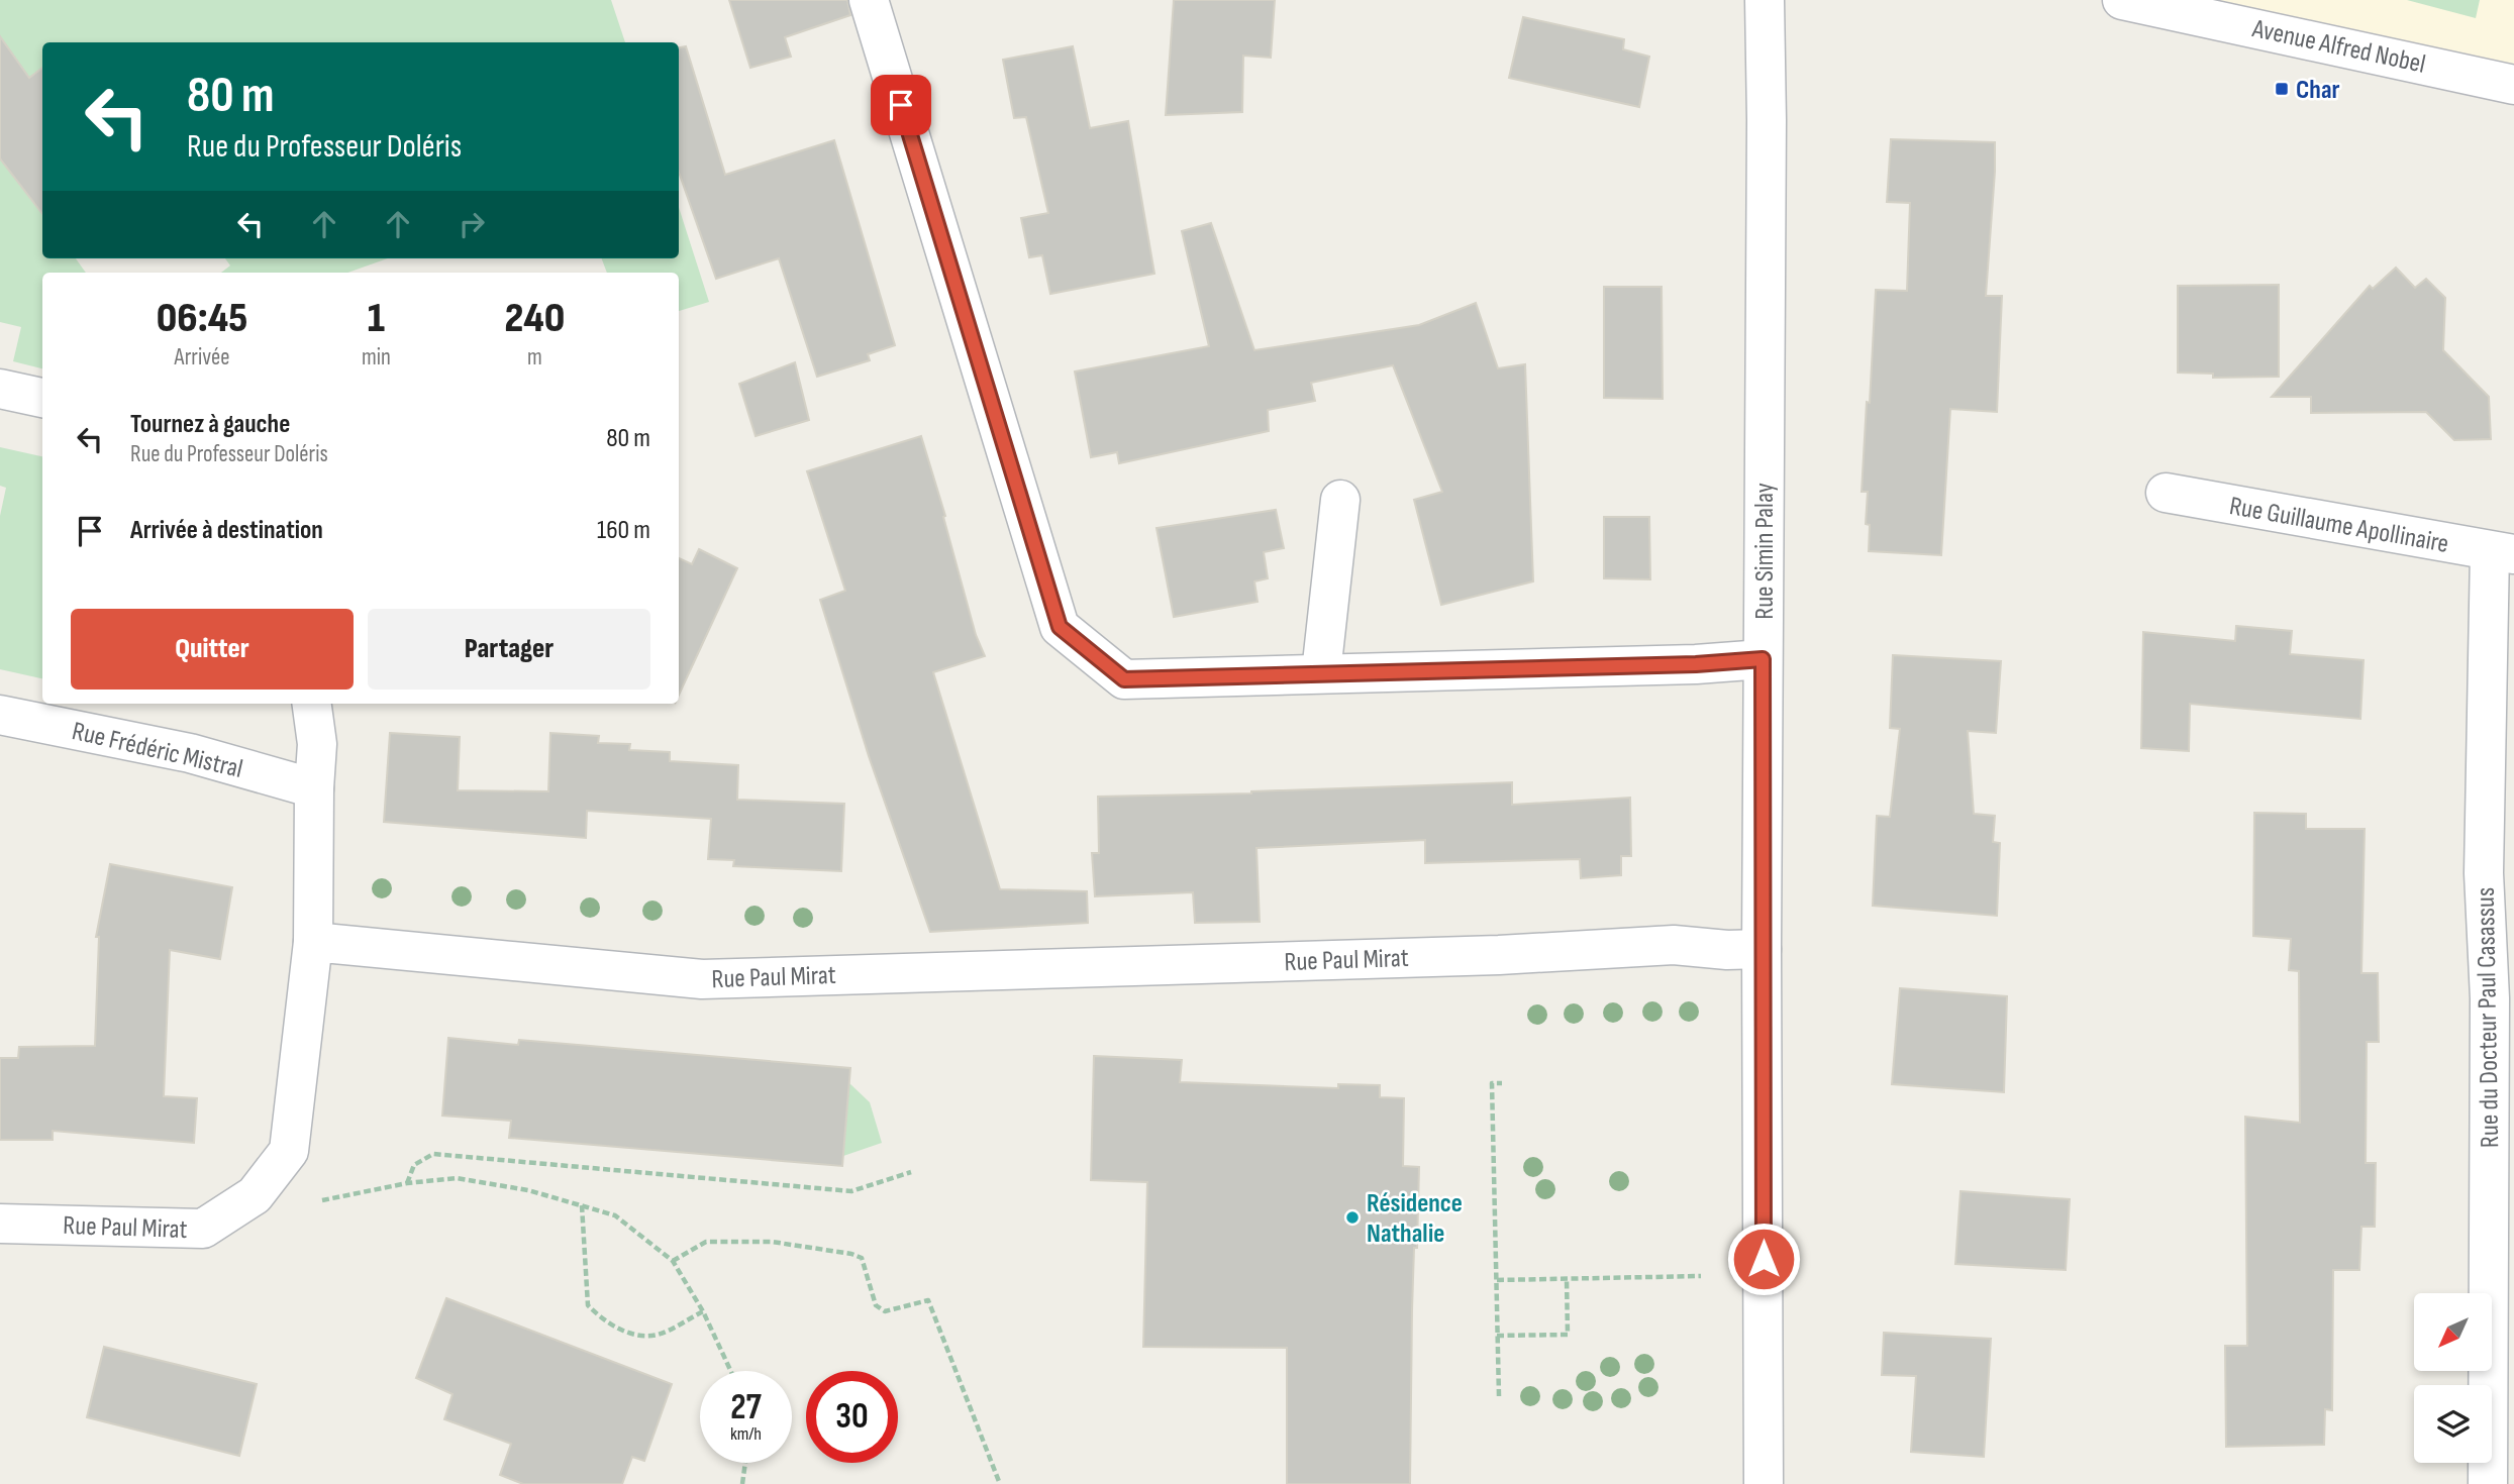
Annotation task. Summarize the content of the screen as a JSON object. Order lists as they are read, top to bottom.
{
  "streets": {
    "street": [
      "Avenue Alfred Nobel",
      "Rue Guillaume Apollinaire",
      "Rue Simin Palay",
      "Rue Frédéric Mistral",
      "Rue Paul Mirat",
      "Rue du Docteur Paul Casassus"
    ]
  },
  "crossings": [
    ["Rue Guillaume Apollinaire", "Rue du Docteur Paul Casassus"],
    ["Rue Simin Palay", "Rue Paul Mirat"]
  ],
  "places": {
    "transit": ["Char"],
    "other": ["Résidence Nathalie"]
  },
  "north": "bottom left",
  "page": {
    "turn": ["80 m", "Rue du Professeur Doléris"],
    "eta": [
      "06:45",
      "Arrivée",
      "1",
      "min",
      "240",
      "m"
    ],
    "list": [
      {
        "name": "Tournez à gauche",
        "note": "Rue du Professeur Doléris",
        "value": "80 m"
      },
      {
        "name": "Arrivée à destination",
        "value": "160 m"
      }
    ],
    "buttons": ["Quitter", "Partager"],
    "speed": "27 km/h",
    "limit": "30"
  }
}
